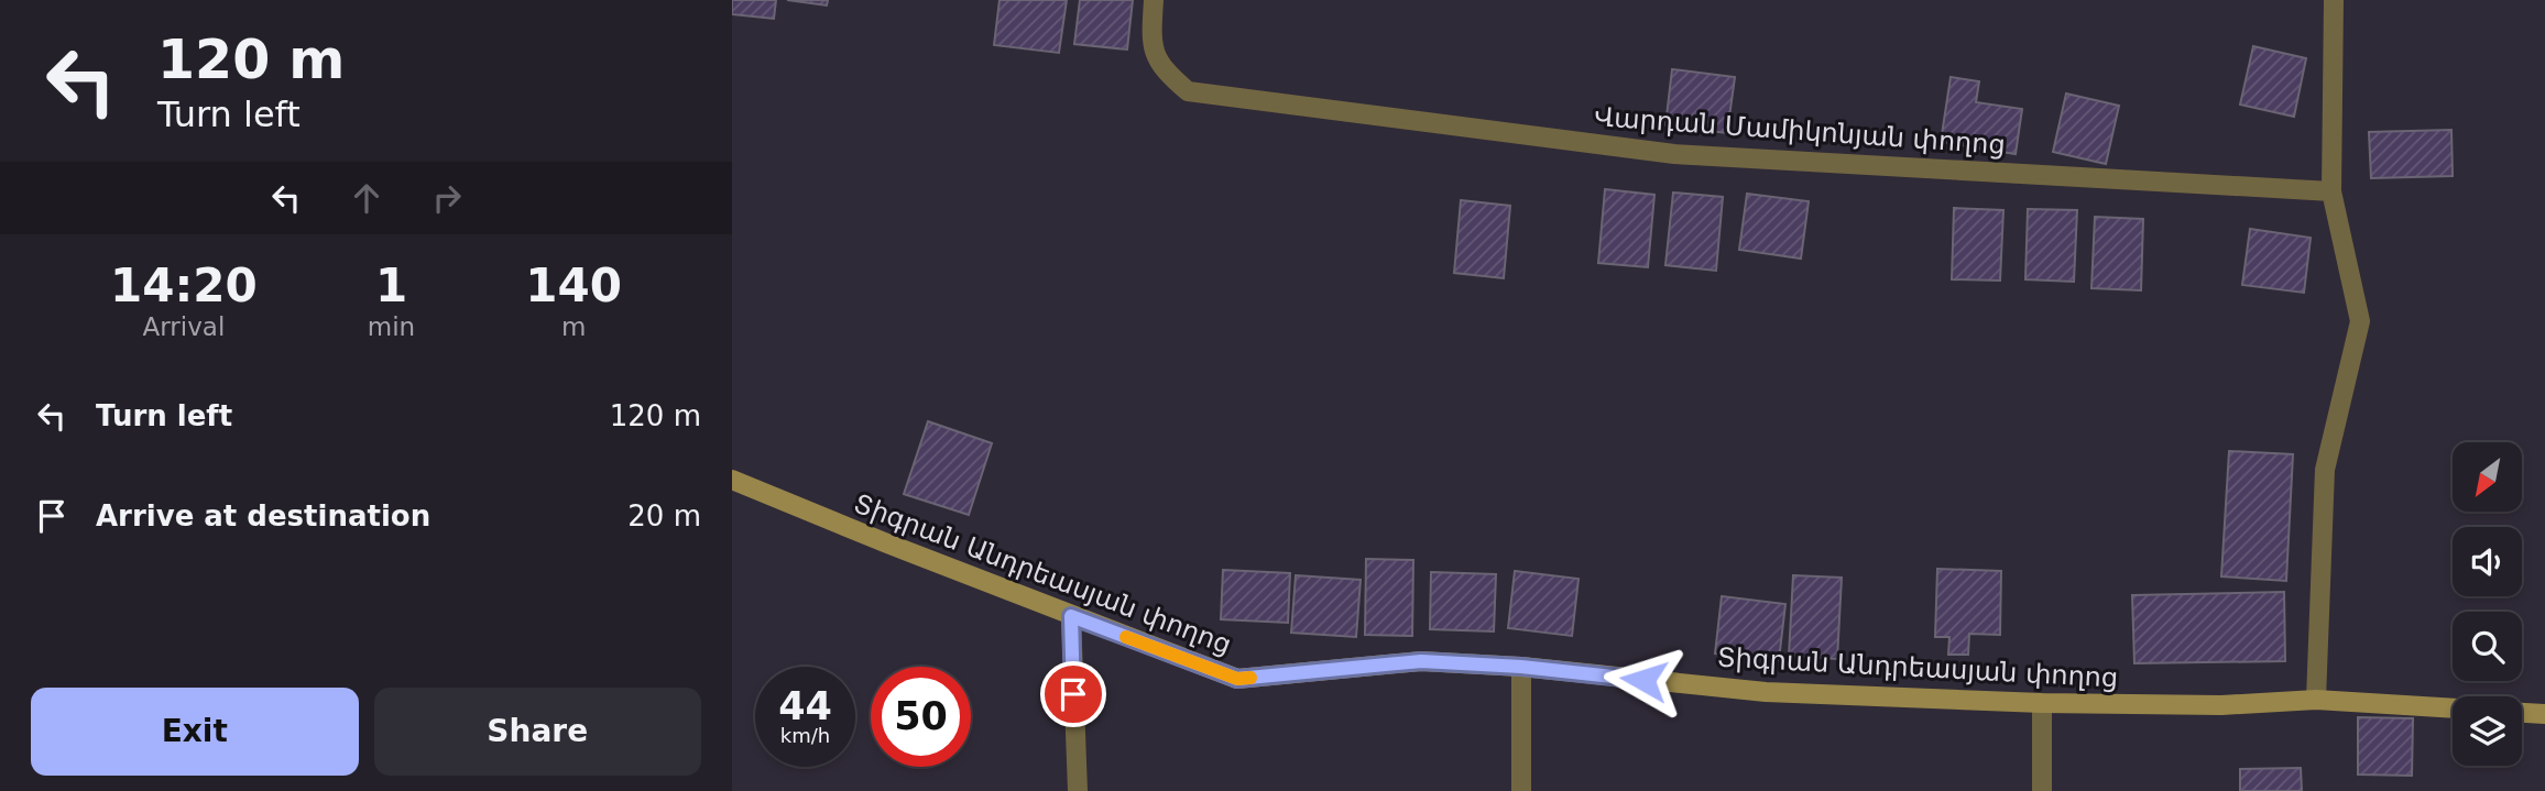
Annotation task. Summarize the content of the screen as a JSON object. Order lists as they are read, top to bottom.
{
  "streets": {
    "main road": ["Տիգրան Անդրեասյան փողոց"],
    "street": ["Վարդան Մամիկոնյան փողոց"]
  },
  "north": "bottom left",
  "page": {
    "turn": ["120 m", "Turn left"],
    "eta": [
      "14:20",
      "Arrival",
      "1",
      "min",
      "140",
      "m"
    ],
    "list": [
      {
        "name": "Turn left",
        "value": "120 m"
      },
      {
        "name": "Arrive at destination",
        "value": "20 m"
      }
    ],
    "speed": "44 km/h",
    "limit": "50",
    "buttons": ["Exit", "Share"]
  }
}
